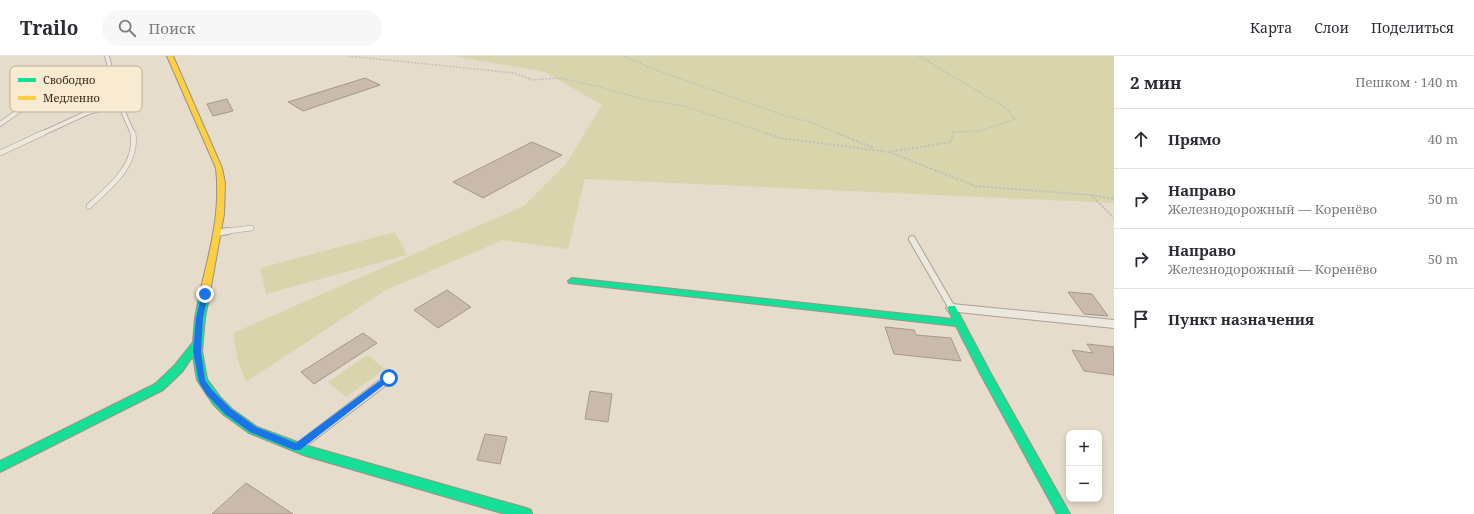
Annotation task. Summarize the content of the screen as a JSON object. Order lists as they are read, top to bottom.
{
  "legend": ["Свободно", "Медленно"],
  "page": {
    "header": "Trailo",
    "search": "Поиск",
    "nav": ["Карта", "Слои", "Поделиться"],
    "heading": ["2 мин", "Пешком · 140 m"],
    "list": [
      ["Прямо", "40 m"],
      ["Направо", "Железнодорожный — Коренёво", "50 m"],
      ["Направо", "Железнодорожный — Коренёво", "50 m"],
      "Пункт назначения"
    ],
    "map_buttons": ["+", "−"]
  }
}
